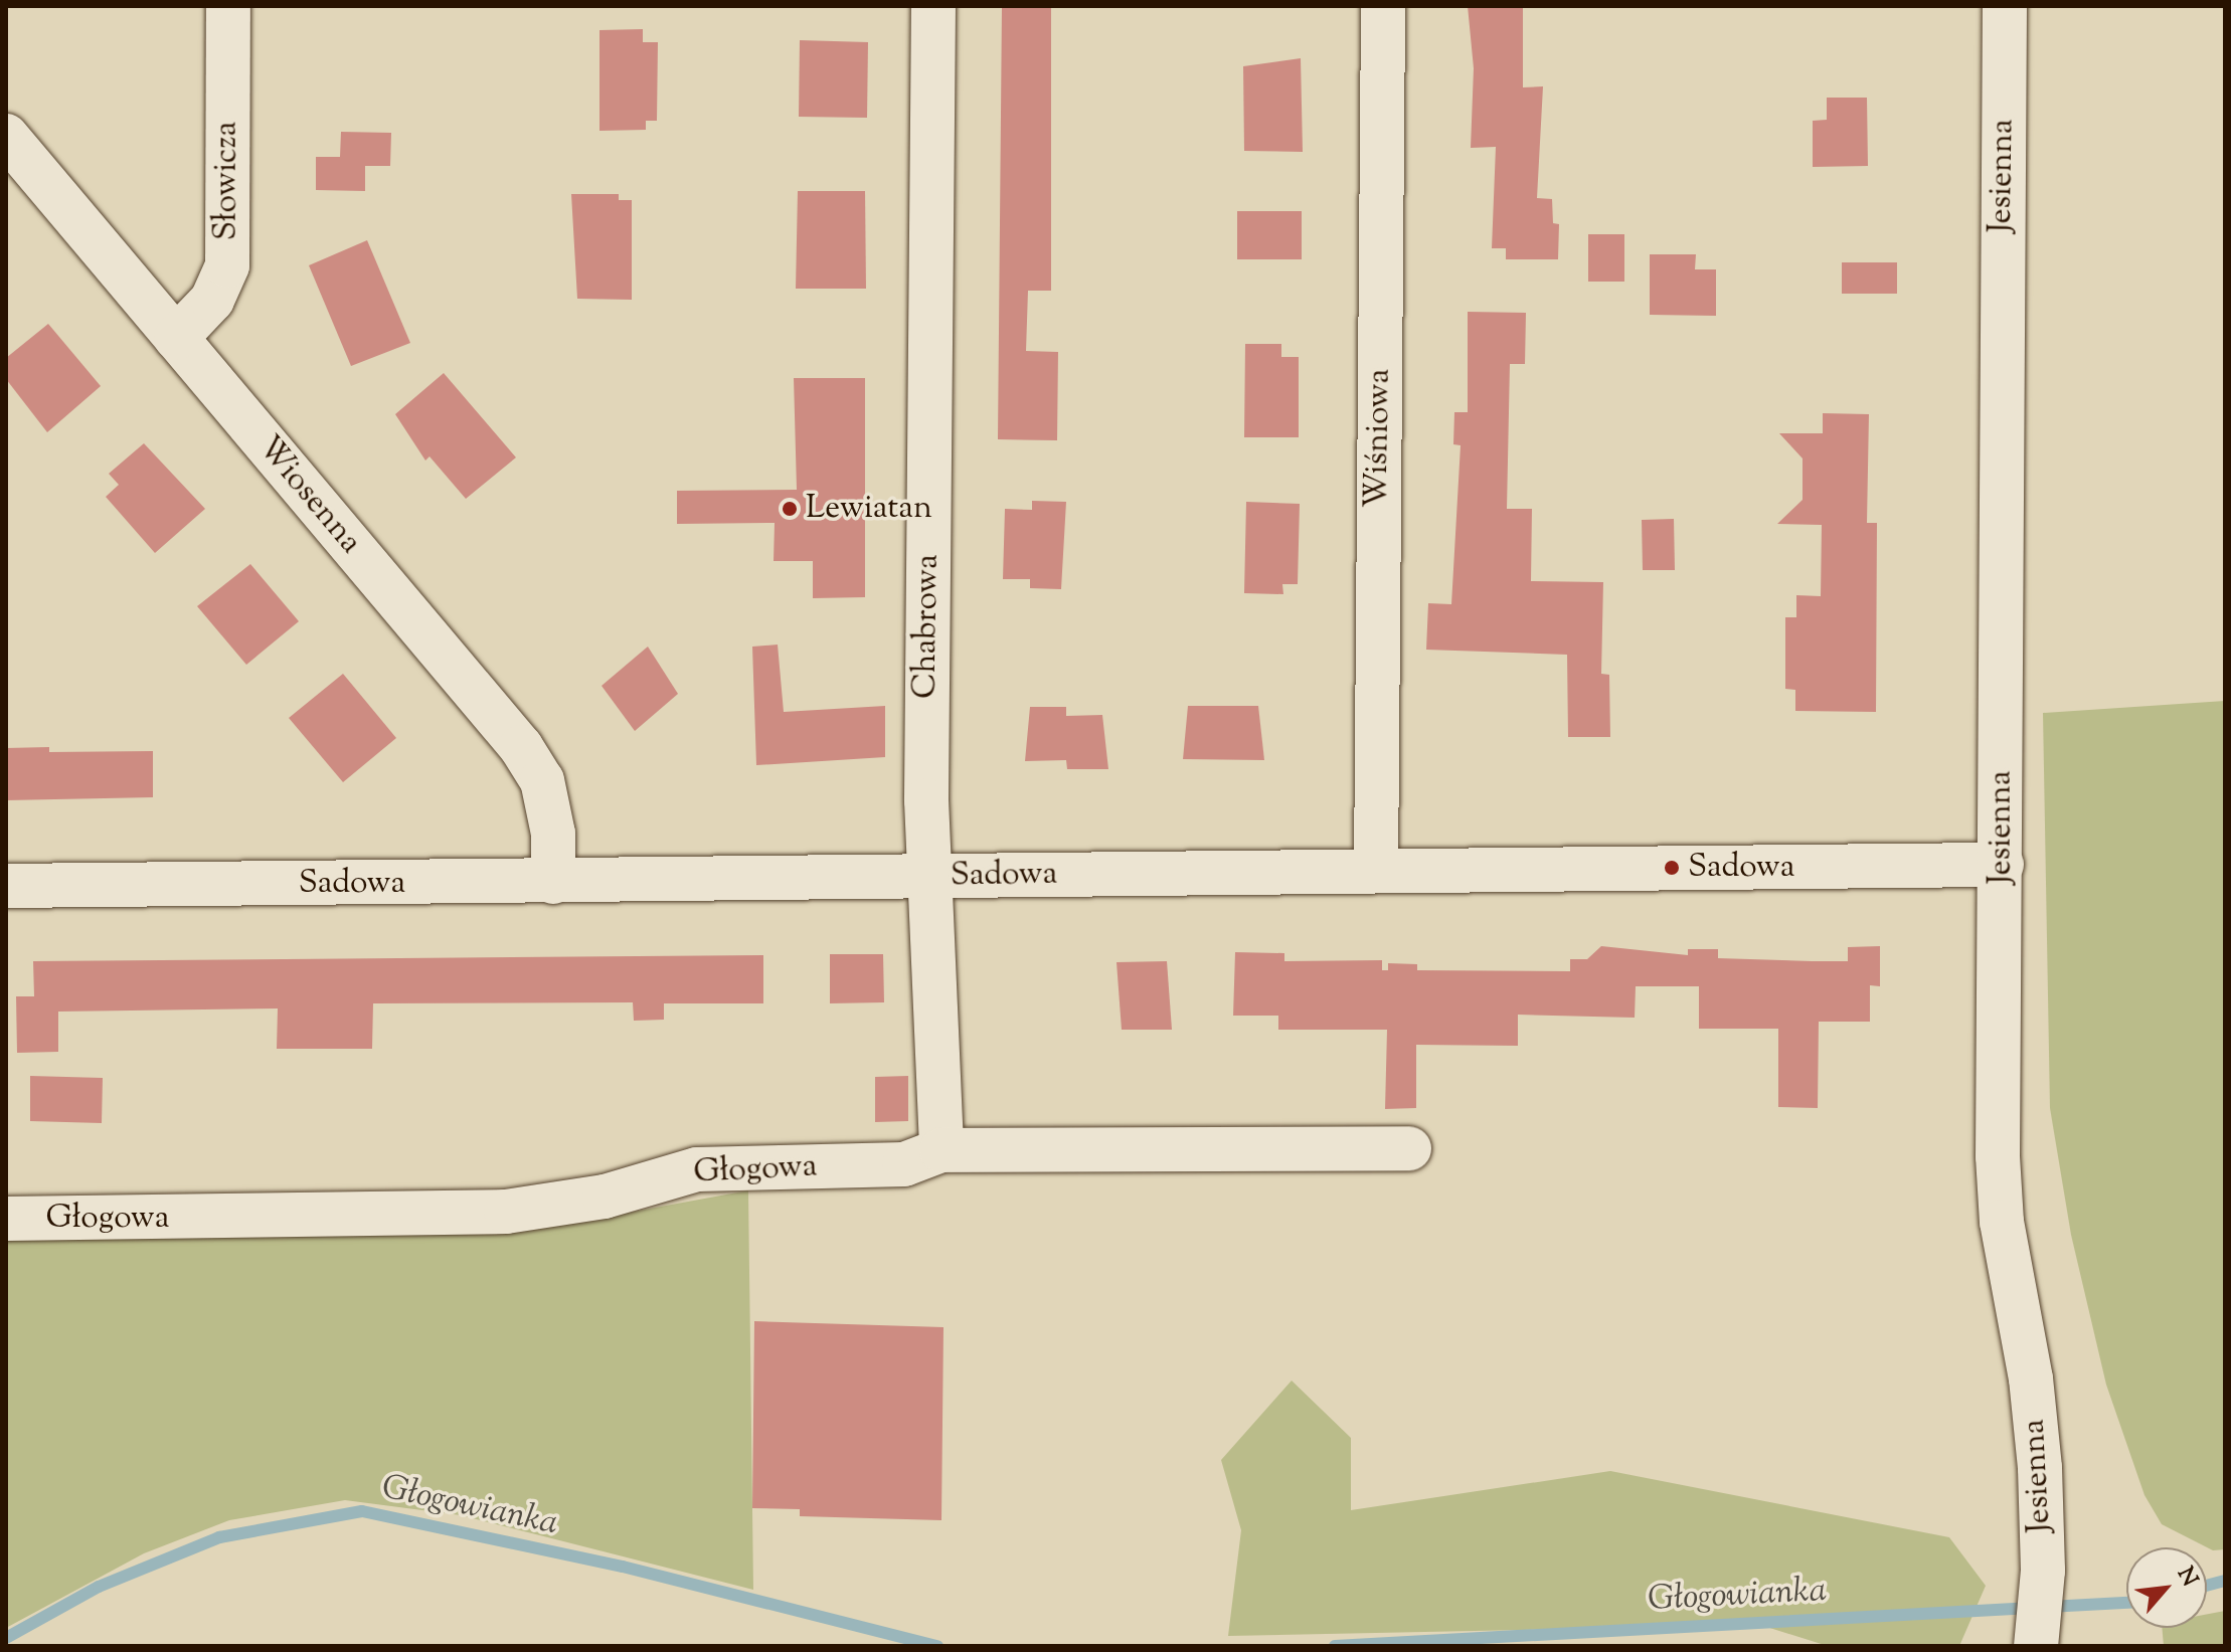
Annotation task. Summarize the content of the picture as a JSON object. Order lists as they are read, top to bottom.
{
  "streets": {
    "street": [
      "Jesienna",
      "Słowicza",
      "Wiśniowa",
      "Wiosenna",
      "Chabrowa",
      "Sadowa",
      "Głogowa"
    ]
  },
  "crossings": [
    ["Jesienna", "Sadowa"],
    ["Słowicza", "Wiosenna"],
    ["Wiśniowa", "Sadowa"],
    ["Wiosenna", "Sadowa"],
    ["Chabrowa", "Sadowa"],
    ["Chabrowa", "Głogowa"]
  ],
  "water": ["Głogowianka"],
  "places": ["Lewiatan", "Sadowa"],
  "north": "top right"
}
